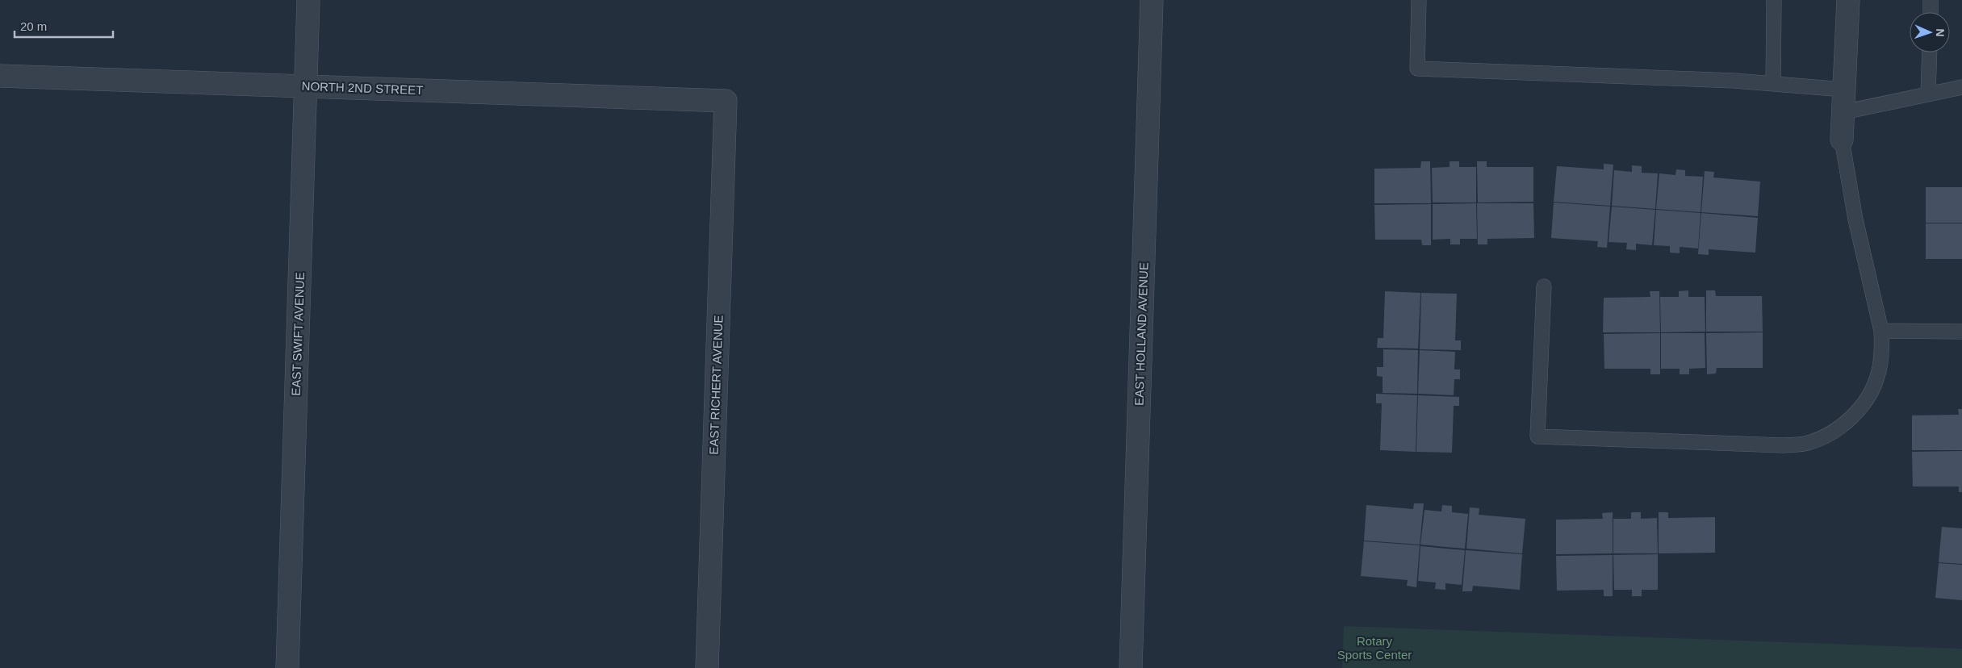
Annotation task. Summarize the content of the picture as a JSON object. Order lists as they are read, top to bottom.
{
  "streets": {
    "street": [
      "NORTH 2ND STREET",
      "EAST SWIFT AVENUE",
      "EAST HOLLAND AVENUE",
      "EAST RICHERT AVENUE"
    ]
  },
  "crossings": [
    ["NORTH 2ND STREET", "EAST SWIFT AVENUE"],
    ["NORTH 2ND STREET", "EAST RICHERT AVENUE"]
  ],
  "parks": ["Rotary Sports Center"],
  "scale_bar": "20 m",
  "north": "right"
}
